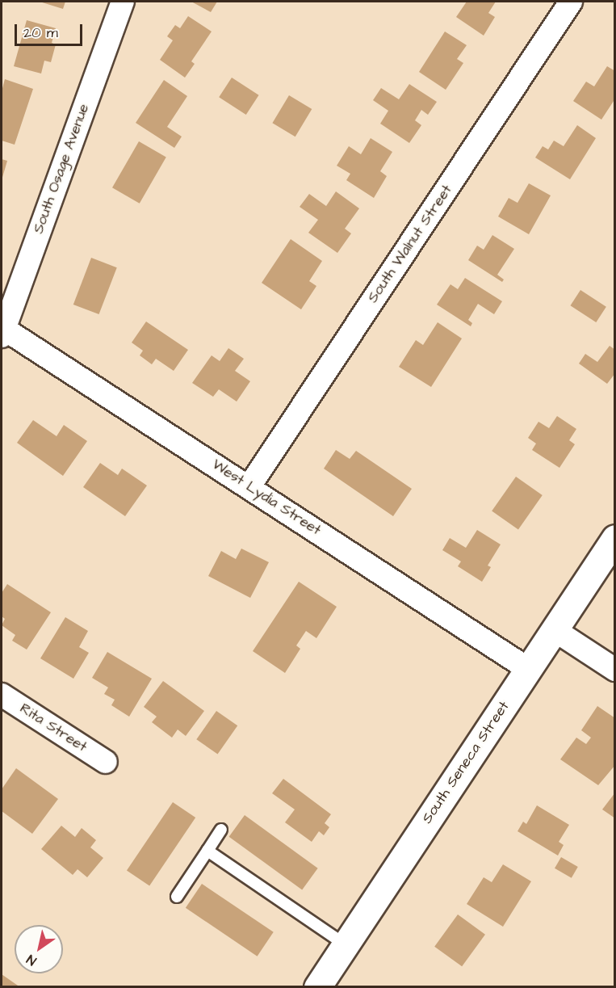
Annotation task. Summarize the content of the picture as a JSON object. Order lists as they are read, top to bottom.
{
  "streets": {
    "street": [
      "South Osage Avenue",
      "South Walnut Street",
      "West Lydia Street",
      "Rita Street",
      "South Seneca Street"
    ]
  },
  "crossings": [
    ["South Osage Avenue", "West Lydia Street"],
    ["South Walnut Street", "West Lydia Street"],
    ["West Lydia Street", "South Seneca Street"]
  ],
  "scale_bar": "20 m",
  "north": "bottom left"
}
